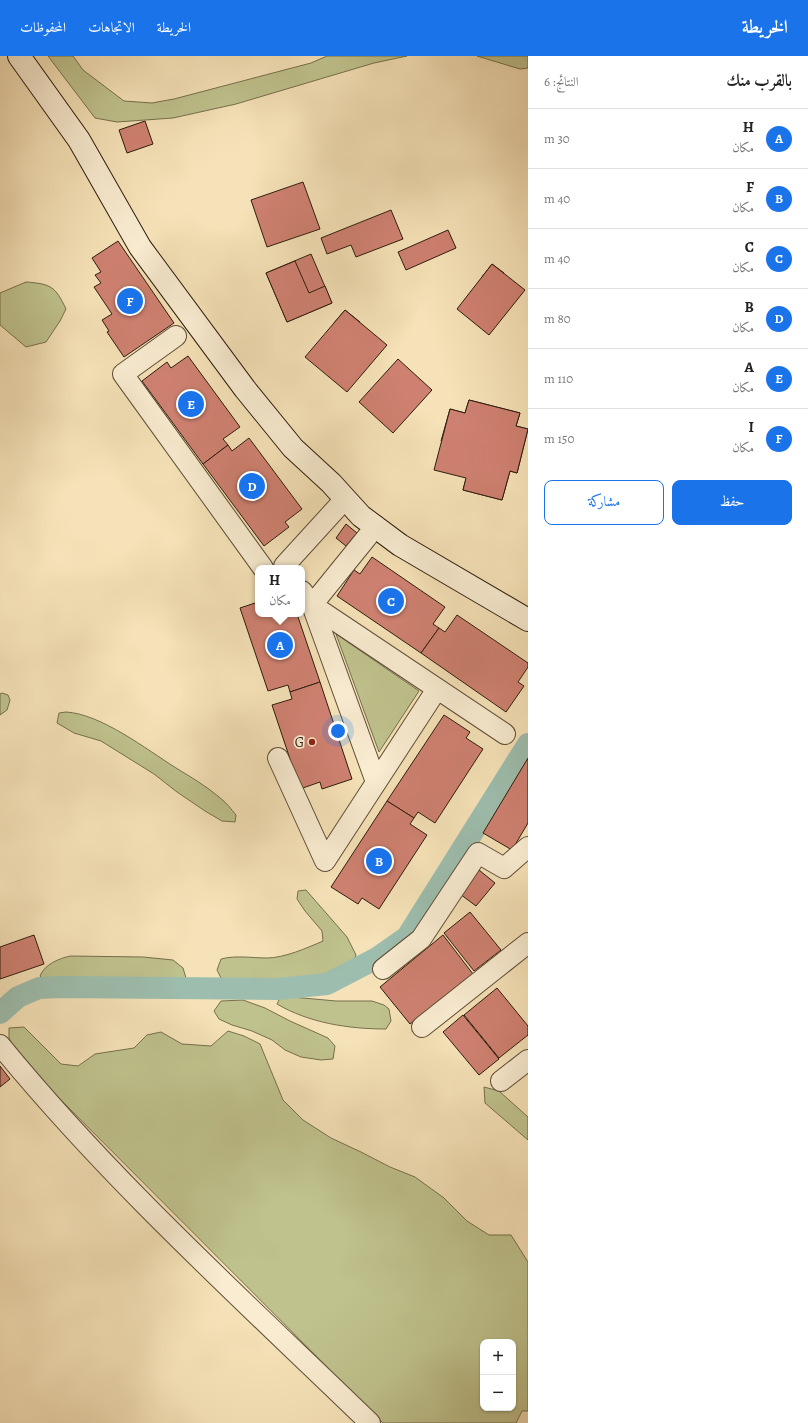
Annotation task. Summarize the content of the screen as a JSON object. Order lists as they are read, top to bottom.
{
  "places": ["G"],
  "page": {
    "header": "الخريطة",
    "nav": ["الخريطة", "الاتجاهات", "المحفوظات"],
    "heading": ["بالقرب منك", "النتائج: 6"],
    "list": [
      {
        "mark": "A",
        "name": "H",
        "note": "مكان",
        "value": "30 m"
      },
      {
        "mark": "B",
        "name": "F",
        "note": "مكان",
        "value": "40 m"
      },
      {
        "mark": "C",
        "name": "C",
        "note": "مكان",
        "value": "40 m"
      },
      {
        "mark": "D",
        "name": "B",
        "note": "مكان",
        "value": "80 m"
      },
      {
        "mark": "E",
        "name": "A",
        "note": "مكان",
        "value": "110 m"
      },
      {
        "mark": "F",
        "name": "I",
        "note": "مكان",
        "value": "150 m"
      }
    ],
    "pins": [
      "F",
      "E",
      "D",
      "C",
      "A",
      "B"
    ],
    "buttons": ["حفظ", "مشاركة"],
    "popup": ["H", "مكان"],
    "map_buttons": ["+", "−"]
  }
}
